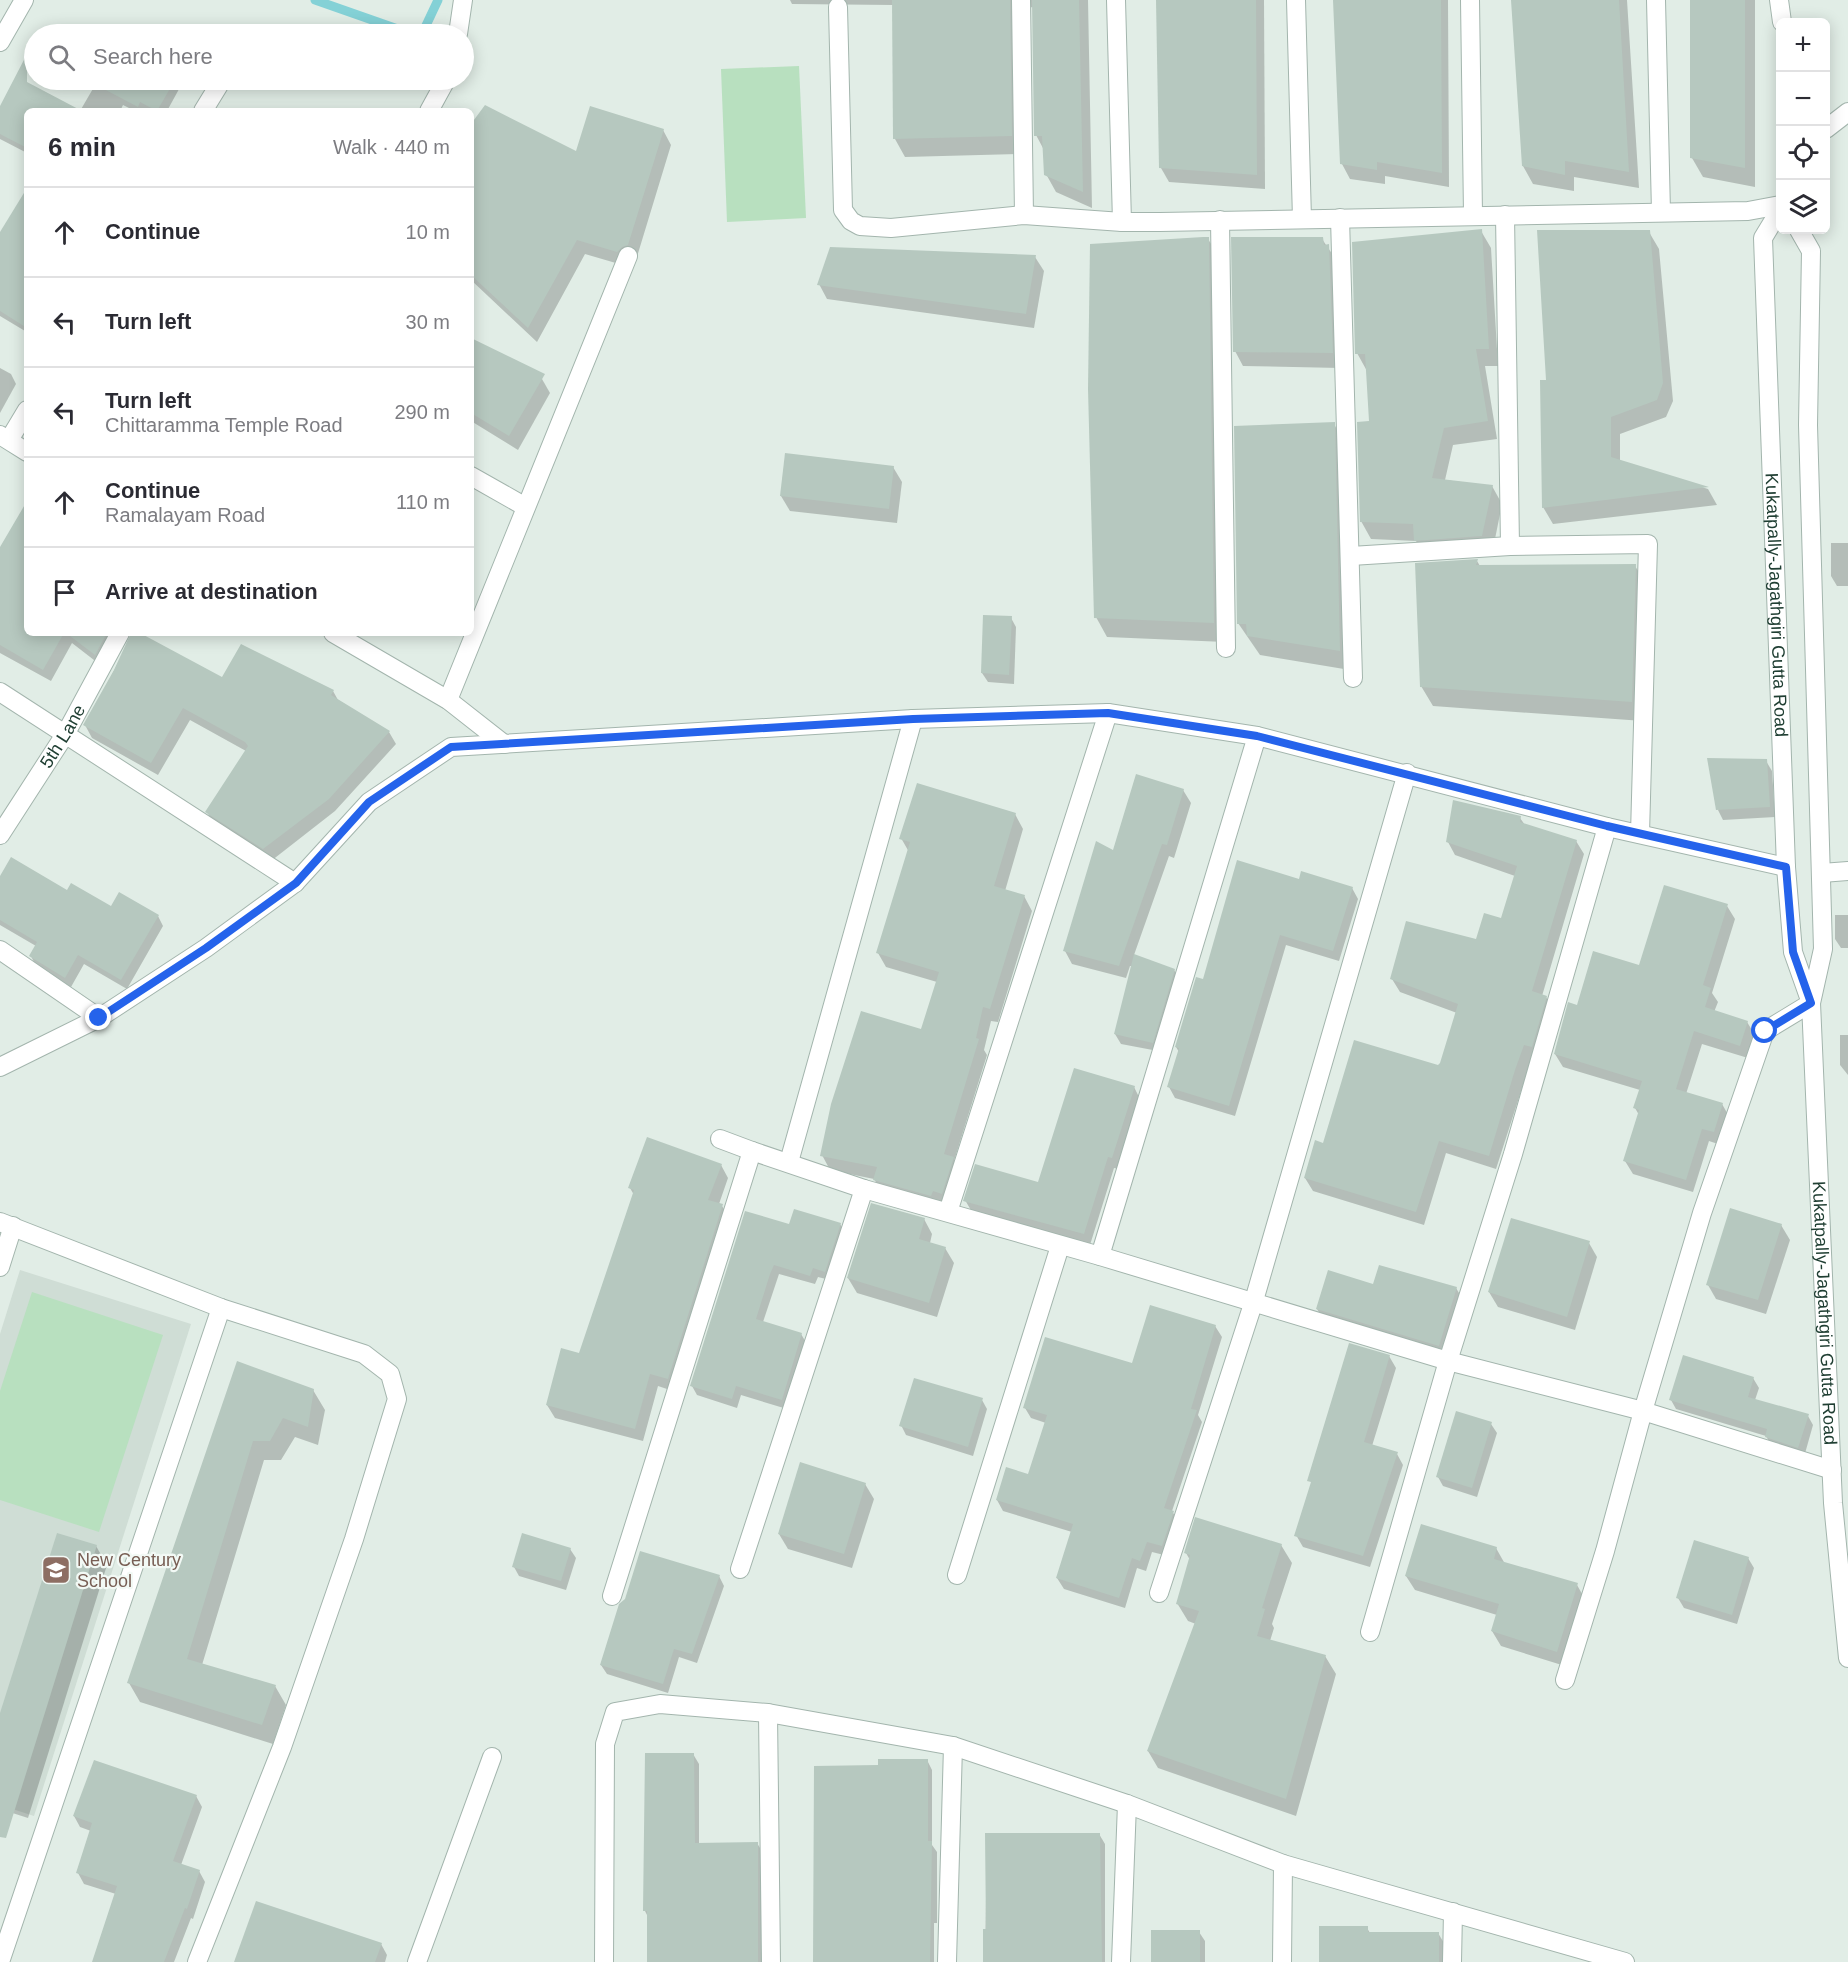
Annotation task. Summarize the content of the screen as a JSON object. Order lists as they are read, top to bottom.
{
  "streets": {
    "street": ["Kukatpally-Jagathgiri Gutta Road", "5th Lane"]
  },
  "places": {
    "school or university": ["New Century School"]
  },
  "page": {
    "map_buttons": ["+", "−"],
    "search": "Search here",
    "heading": ["6 min", "Walk · 440 m"],
    "list": [
      ["Continue", "10 m"],
      ["Turn left", "30 m"],
      ["Turn left", "Chittaramma Temple Road", "290 m"],
      ["Continue", "Ramalayam Road", "110 m"],
      "Arrive at destination"
    ]
  }
}
